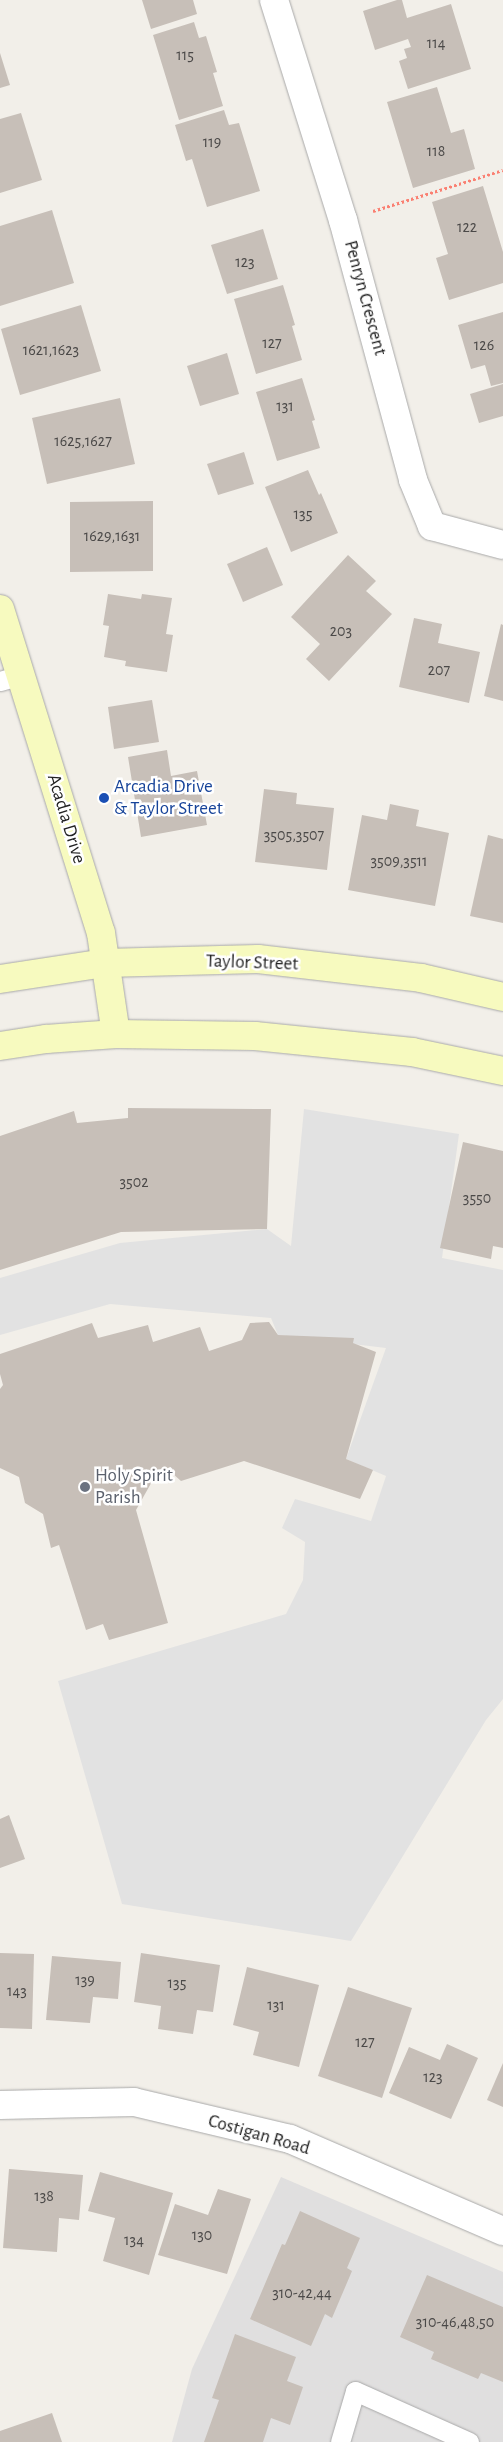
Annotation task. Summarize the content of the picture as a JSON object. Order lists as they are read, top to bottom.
{
  "streets": {
    "main road": ["Acadia Drive", "Taylor Street"],
    "street": ["Penryn Crescent", "Costigan Road"]
  },
  "crossings": [
    ["Acadia Drive", "Taylor Street"]
  ],
  "places": ["Arcadia Drive & Taylor Street", "Holy Spirit Parish"],
  "house_numbers": [
    "114",
    "115",
    "119",
    "118",
    "122",
    "123",
    "127",
    "126",
    "1621,1623",
    "131",
    "1625,1627",
    "135",
    "1629,1631",
    "203",
    "207",
    "3505,3507",
    "3509,3511",
    "3502",
    "3550",
    "139",
    "135",
    "143",
    "131",
    "127",
    "123",
    "138",
    "130",
    "134",
    "310-42,44",
    "310-46,48,50"
  ]
}
